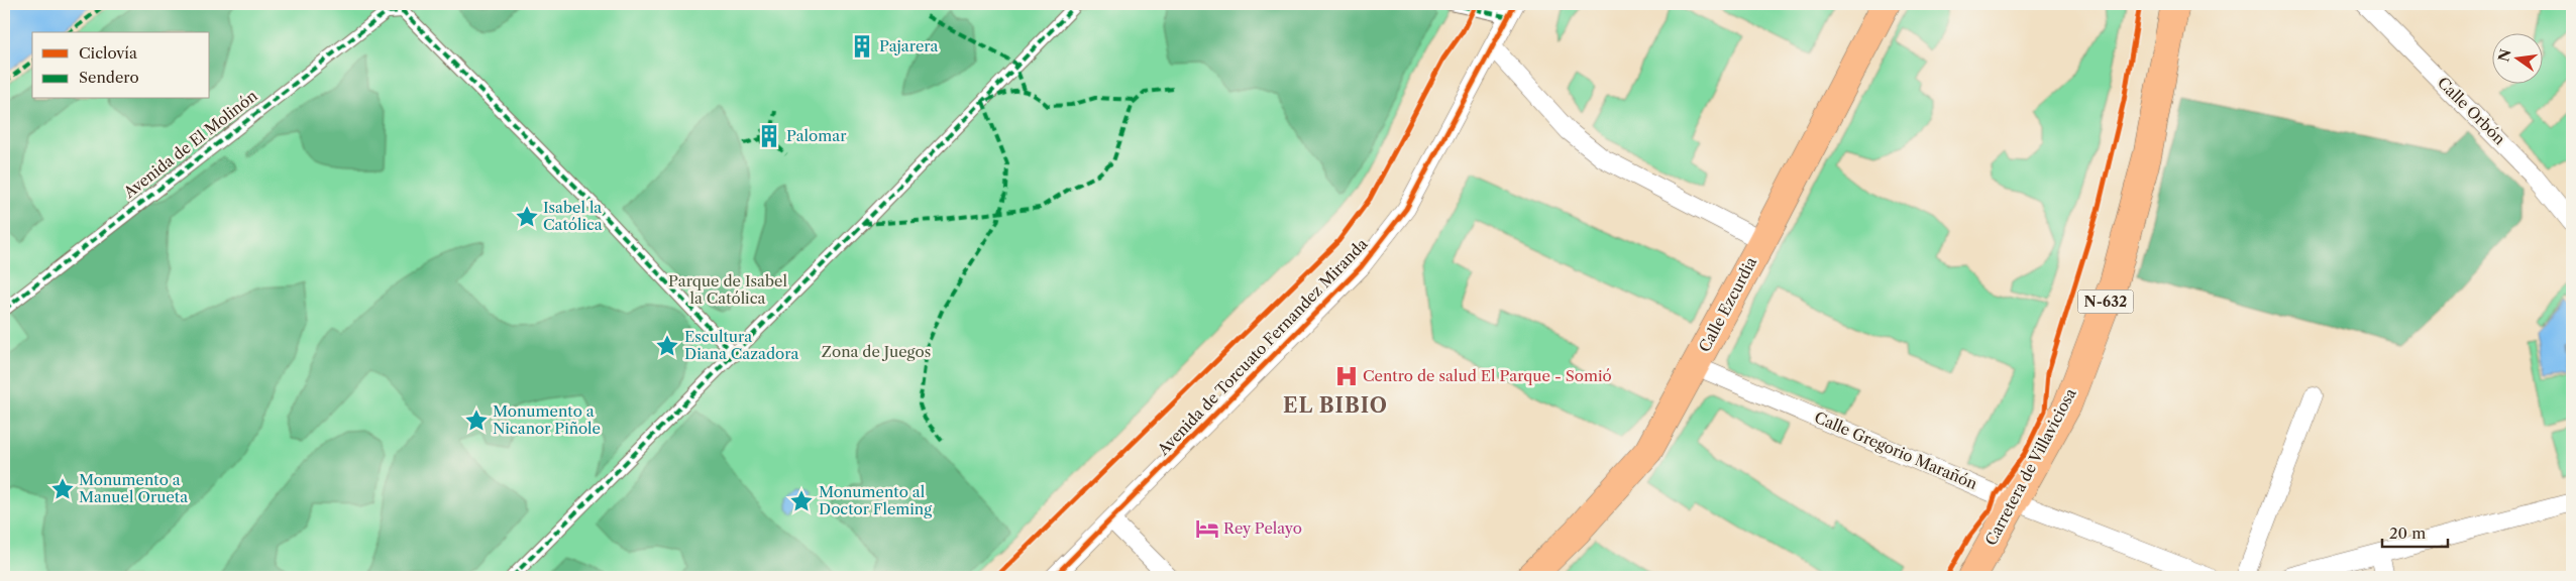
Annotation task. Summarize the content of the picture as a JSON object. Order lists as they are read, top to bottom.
{
  "streets": {
    "main road": ["N-632", "Calle Ezcurdia", "Carretera de Villaviciosa"],
    "street": [
      "Calle Orbón",
      "Avenida de El Molinón",
      "Avenida de Torcuato Fernandez Miranda",
      "Calle Gregorio Marañón"
    ]
  },
  "crossings": [
    ["Calle Ezcurdia", "Calle Gregorio Marañón"],
    ["Calle Gregorio Marañón", "Carretera de Villaviciosa"]
  ],
  "districts": ["EL BIBIO"],
  "parks": ["Parque de Isabel la Católica", "Zona de Juegos"],
  "places": {
    "building": ["Pajarera", "Palomar"],
    "place": [
      "Isabel la Católica",
      "Escultura Diana Cazadora",
      "Monumento a Nicanor Piñole",
      "Monumento a Manuel Orueta",
      "Monumento al Doctor Fleming"
    ],
    "hospital": ["Centro de salud El Parque - Somió"],
    "hotel": ["Rey Pelayo"]
  },
  "legend": ["Ciclovía", "Sendero"],
  "scale_bar": "20 m",
  "north": "left"
}
